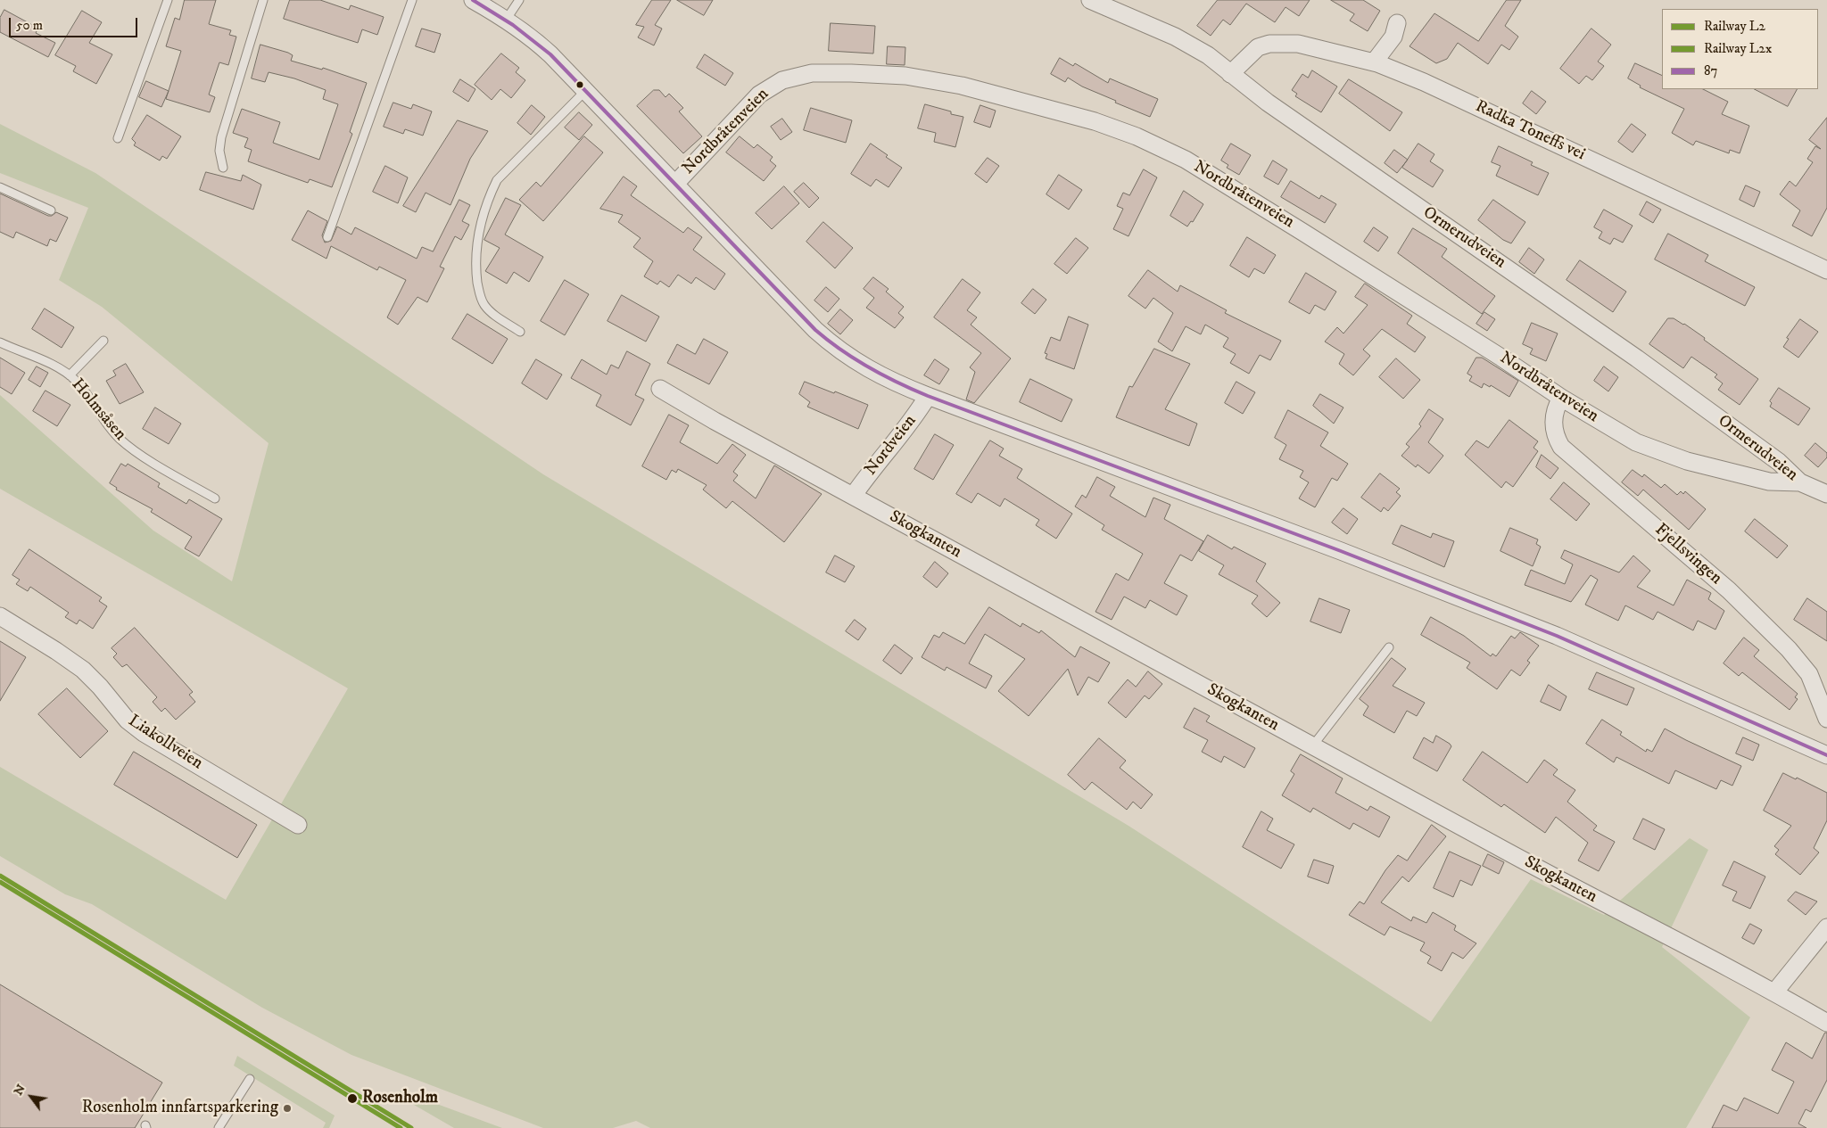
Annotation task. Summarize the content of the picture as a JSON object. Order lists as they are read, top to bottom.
{
  "streets": {
    "street": [
      "Radka Toneffs vei",
      "Nordbråtenveien",
      "Ormerudveien",
      "Nordveien",
      "Skogkanten",
      "Fjellsvingen",
      "Liakollveien"
    ],
    "lane": ["Holmsåsen"]
  },
  "crossings": [
    ["Radka Toneffs vei", "Ormerudveien"],
    ["Nordbråtenveien", "Ormerudveien"],
    ["Nordbråtenveien", "Fjellsvingen"],
    ["Nordveien", "Skogkanten"]
  ],
  "places": ["Rosenholm", "Rosenholm innfartsparkering"],
  "lines": ["transit line 87", "rail line L2", "rail line L2x"],
  "legend": ["Railway L2", "Railway L2x", "87"],
  "scale_bar": "50 m",
  "north": "top left"
}
